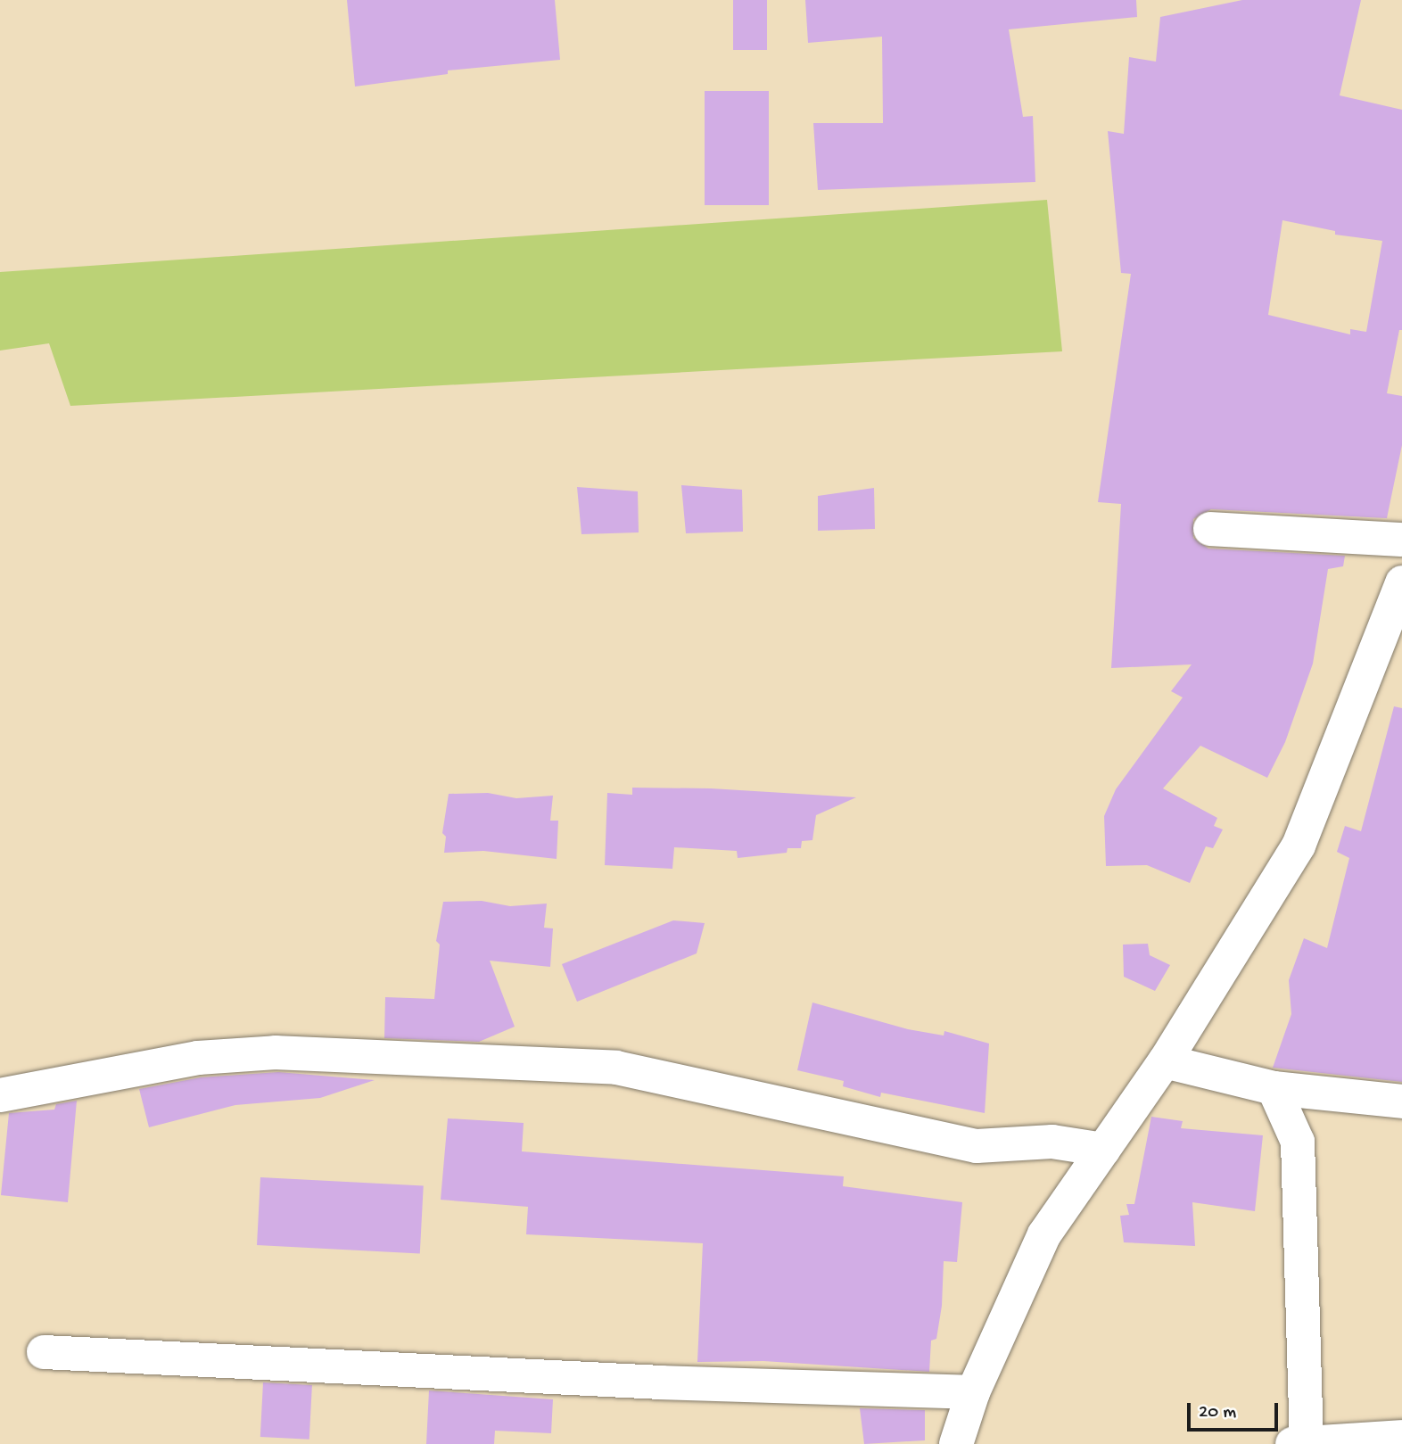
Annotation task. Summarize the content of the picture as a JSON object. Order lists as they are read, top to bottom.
{
  "scale_bar": "20 m"
}
